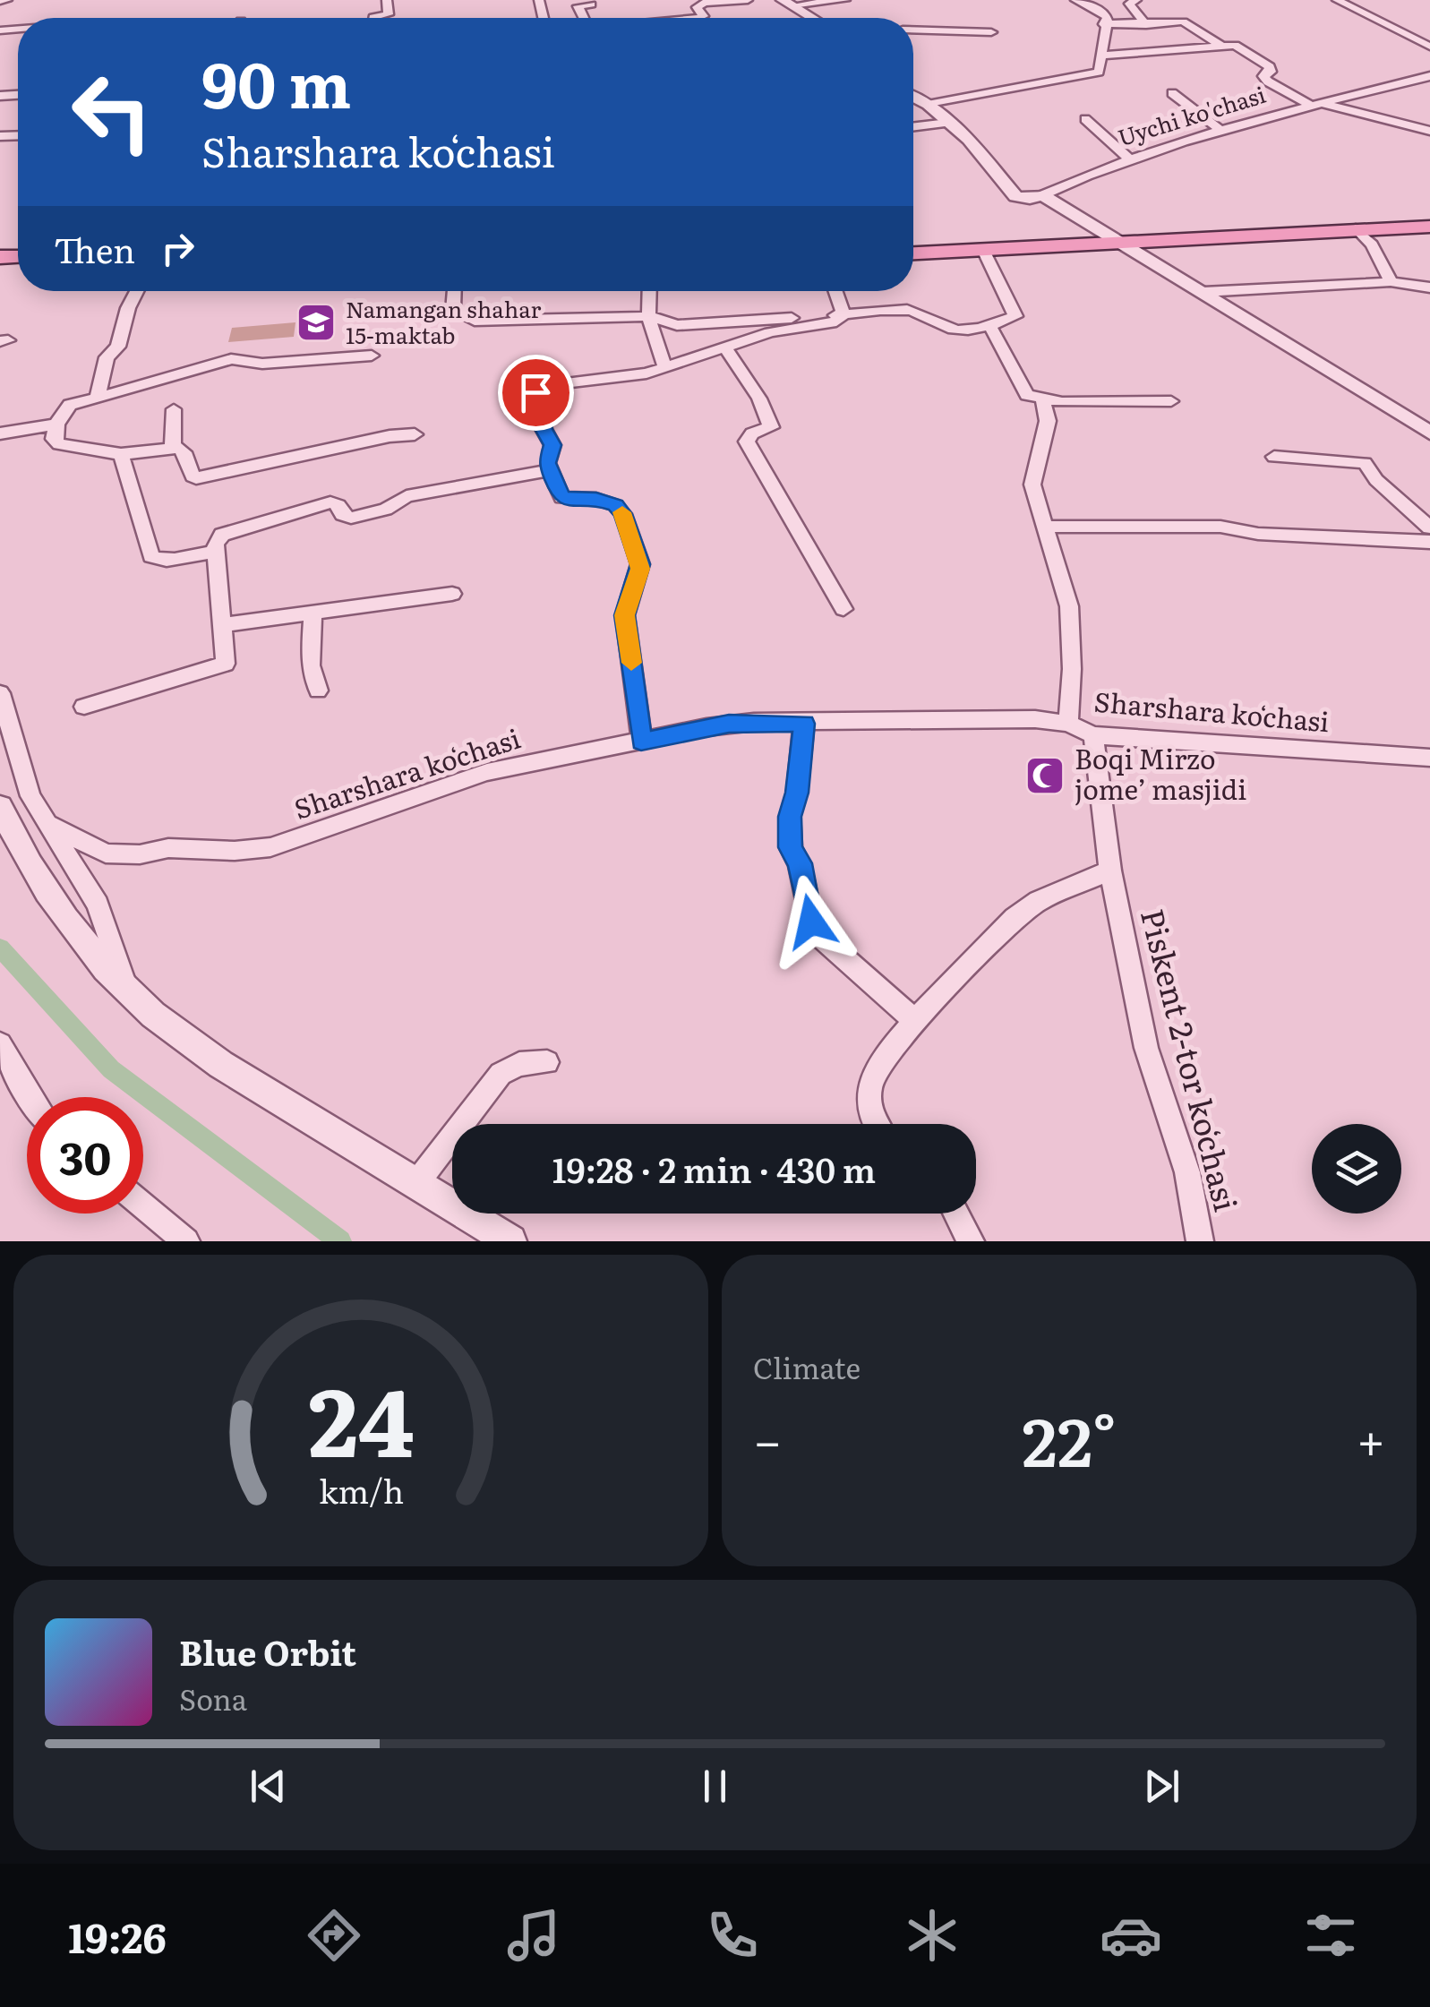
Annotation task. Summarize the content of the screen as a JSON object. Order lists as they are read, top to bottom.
{
  "streets": {
    "street": ["Uychi ko'chasi", "Sharshara koʻchasi", "Piskent 2-tor koʻchasi"]
  },
  "crossings": [
    ["Sharshara koʻchasi", "Piskent 2-tor koʻchasi"]
  ],
  "places": {
    "school or university": ["Namangan shahar 15-maktab"],
    "mosque": ["Boqi Mirzo jome’ masjidi"]
  },
  "page": {
    "turn": ["90 m", "Sharshara koʻchasi"],
    "then": "Then",
    "limit": "30",
    "trip": "19:28 · 2 min · 430 m",
    "tile": "Climate",
    "heat": ["−", "22°", "+"],
    "song": ["Blue Orbit", "Sona"],
    "tabs": "19:26",
    "gauge": ["24", "km/h"]
  }
}
